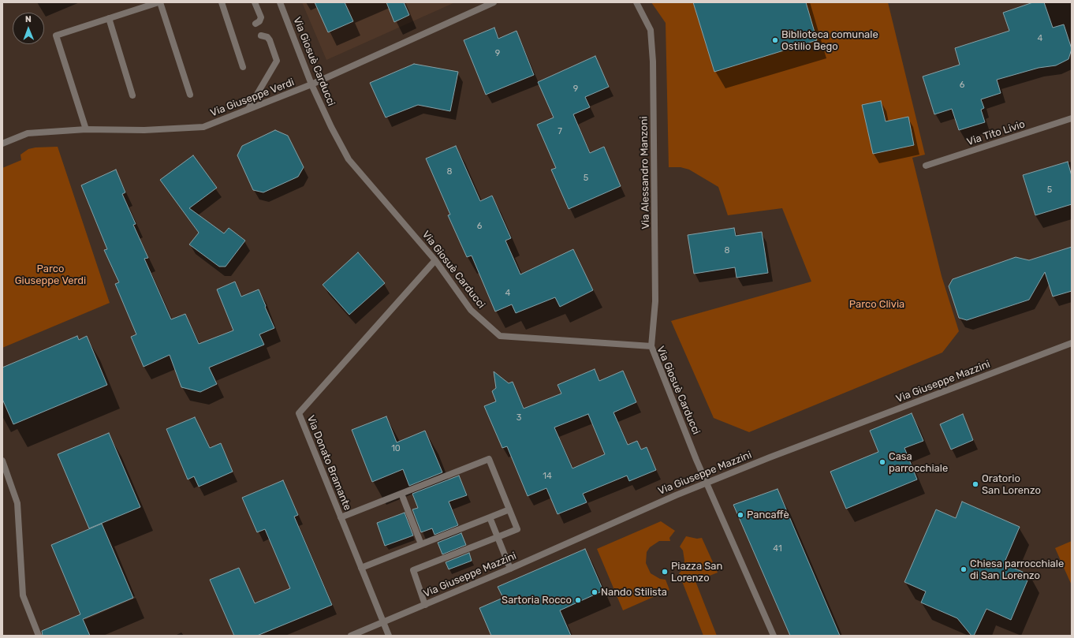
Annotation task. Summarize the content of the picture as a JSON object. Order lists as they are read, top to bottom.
{
  "streets": {
    "street": [
      "Via Giosuè Carducci",
      "Via Giuseppe Verdi",
      "Via Tito Livio",
      "Via Alessandro Manzoni",
      "Via Giuseppe Mazzini",
      "Via Donato Bramante"
    ]
  },
  "crossings": [
    ["Via Giosuè Carducci", "Via Giuseppe Verdi"],
    ["Via Giosuè Carducci", "Via Alessandro Manzoni"],
    ["Via Giosuè Carducci", "Via Giuseppe Mazzini"],
    ["Via Giosuè Carducci", "Via Donato Bramante"],
    ["Via Giuseppe Mazzini", "Via Donato Bramante"]
  ],
  "parks": ["Parco Giuseppe Verdi", "Parco Clivia"],
  "places": [
    "Biblioteca comunale Ostilio Bego",
    "Casa parrocchiale",
    "Oratorio San Lorenzo",
    "Pancaffè",
    "Chiesa parrocchiale di San Lorenzo",
    "Piazza San Lorenzo",
    "Nando Stilista",
    "Sartoria Rocco"
  ],
  "house_numbers": [
    "4",
    "9",
    "6",
    "9",
    "7",
    "8",
    "5",
    "5",
    "6",
    "8",
    "4",
    "3",
    "10",
    "14",
    "41"
  ],
  "north": "top"
}
